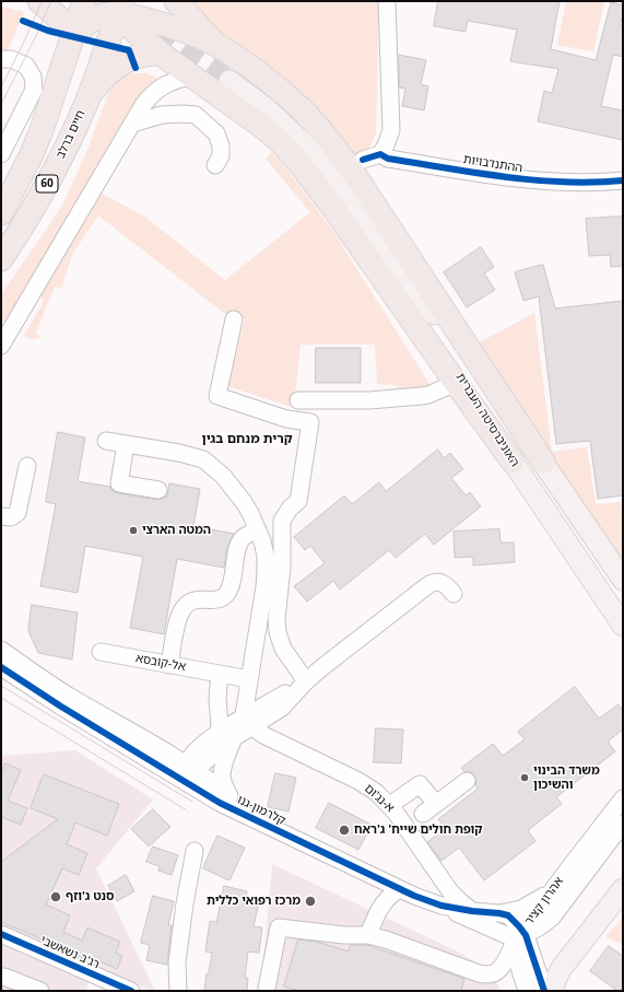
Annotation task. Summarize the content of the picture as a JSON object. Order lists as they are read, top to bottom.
{
  "streets": {
    "highway": ["חיים ברלב", "60"],
    "main road": ["האוניברסיטה העברית"],
    "street": [
      "ההתנדבויות",
      "אל-קובסא",
      "א-נג'ום",
      "קלרמון-גנו",
      "אהרון קציר",
      "רג'ב נשאשבי"
    ]
  },
  "crossings": [
    ["חיים ברלב", "60"],
    ["א-נג'ום", "קלרמון-גנו"],
    ["קלרמון-גנו", "אהרון קציר"]
  ],
  "districts": ["קרית מנחם בגין"],
  "places": [
    "המטה הארצי",
    "משרד הבינוי והשיכון",
    "קופת חולים שייח' ג'ראח",
    "סנט ג'וזף",
    "מרכז רפואי כללית"
  ]
}
